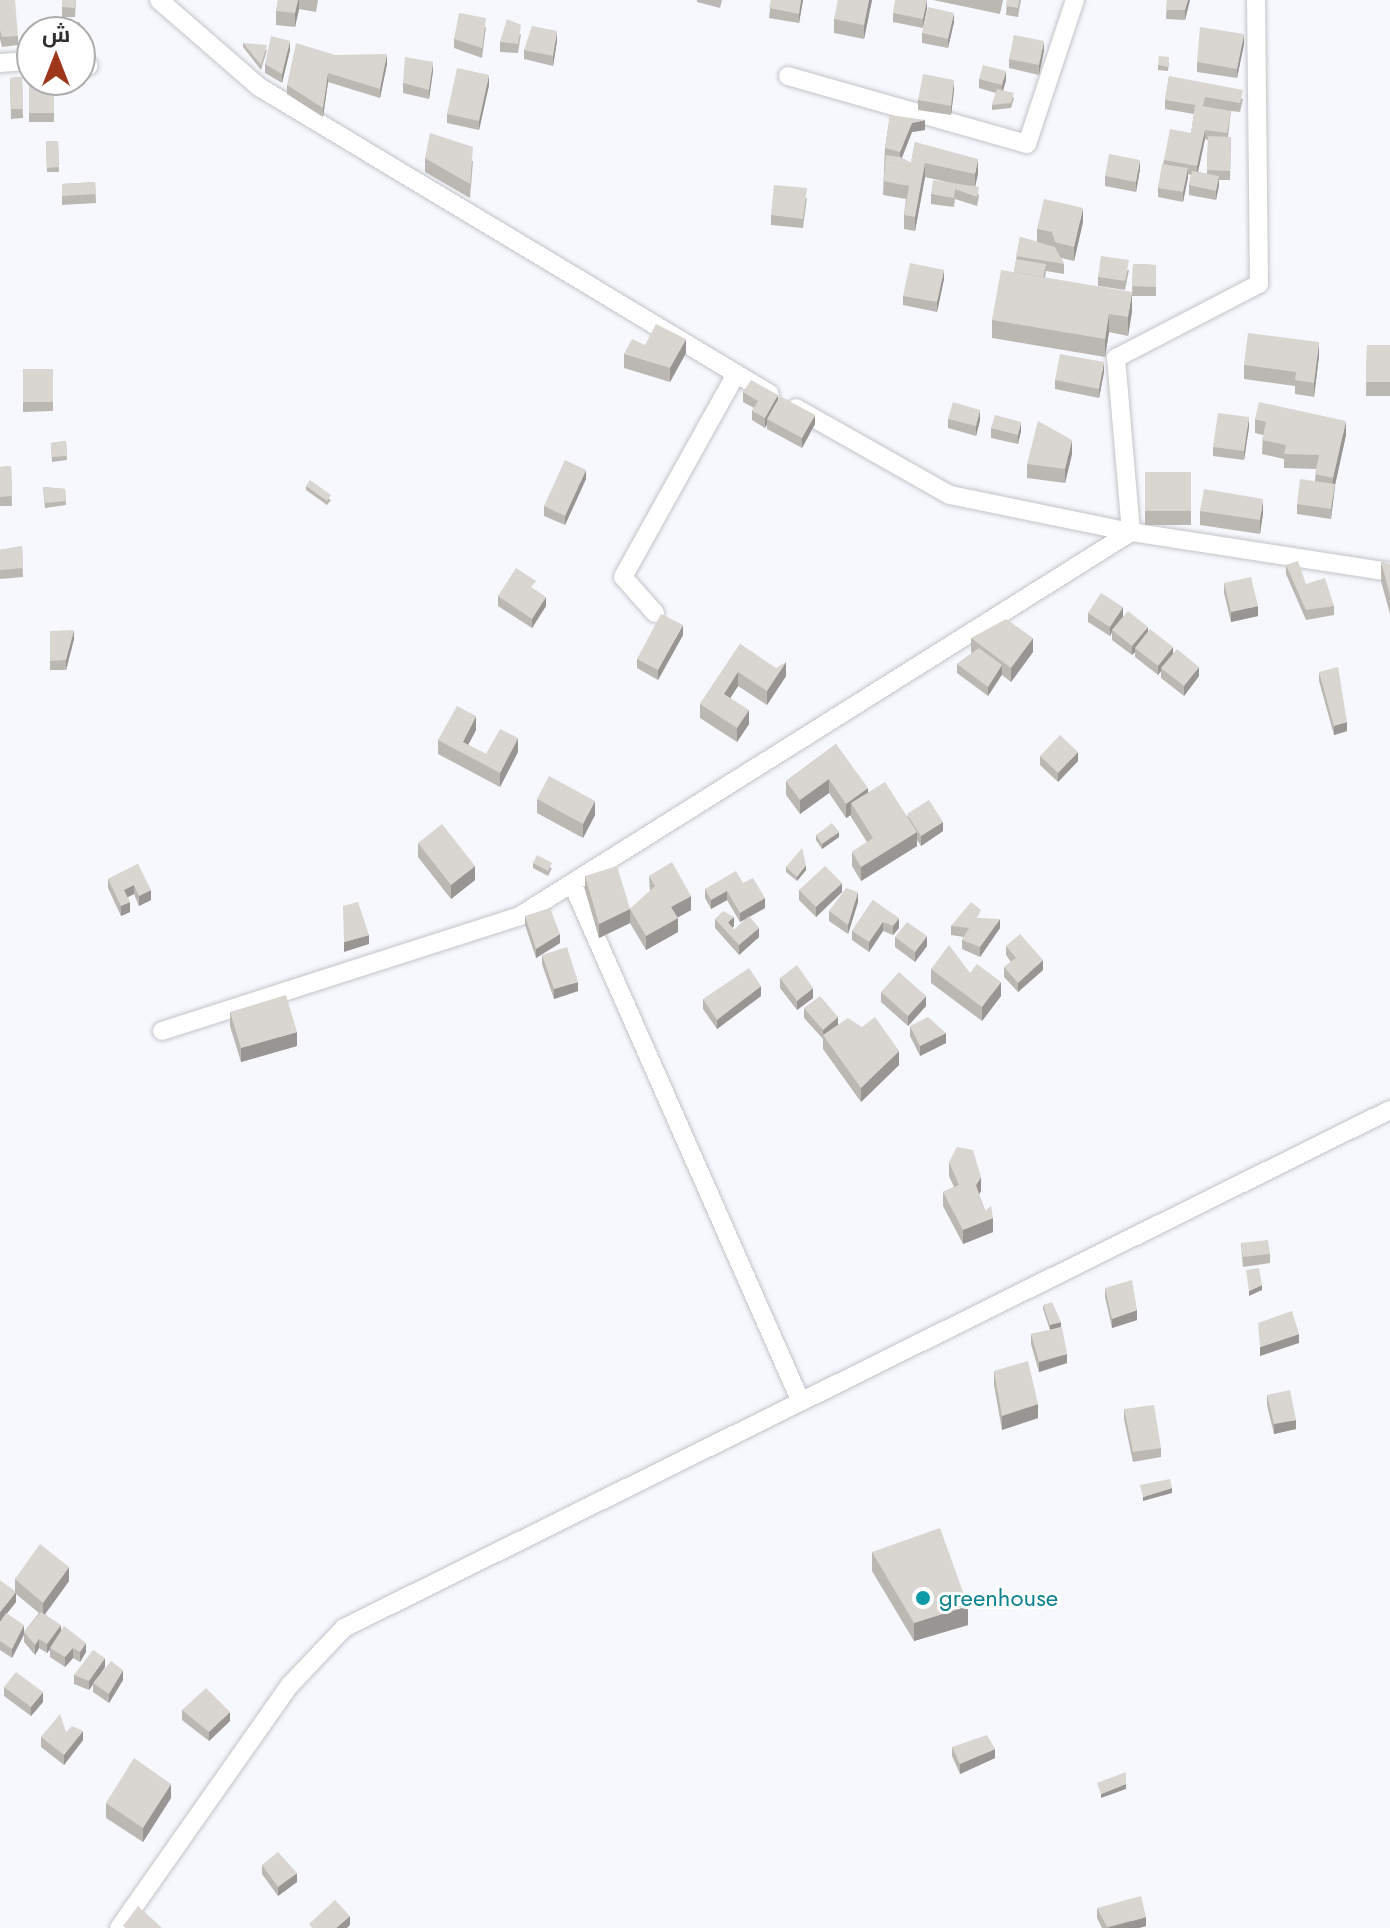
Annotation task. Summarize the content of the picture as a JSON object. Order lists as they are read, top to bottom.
{
  "places": ["greenhouse"],
  "north": "top"
}
